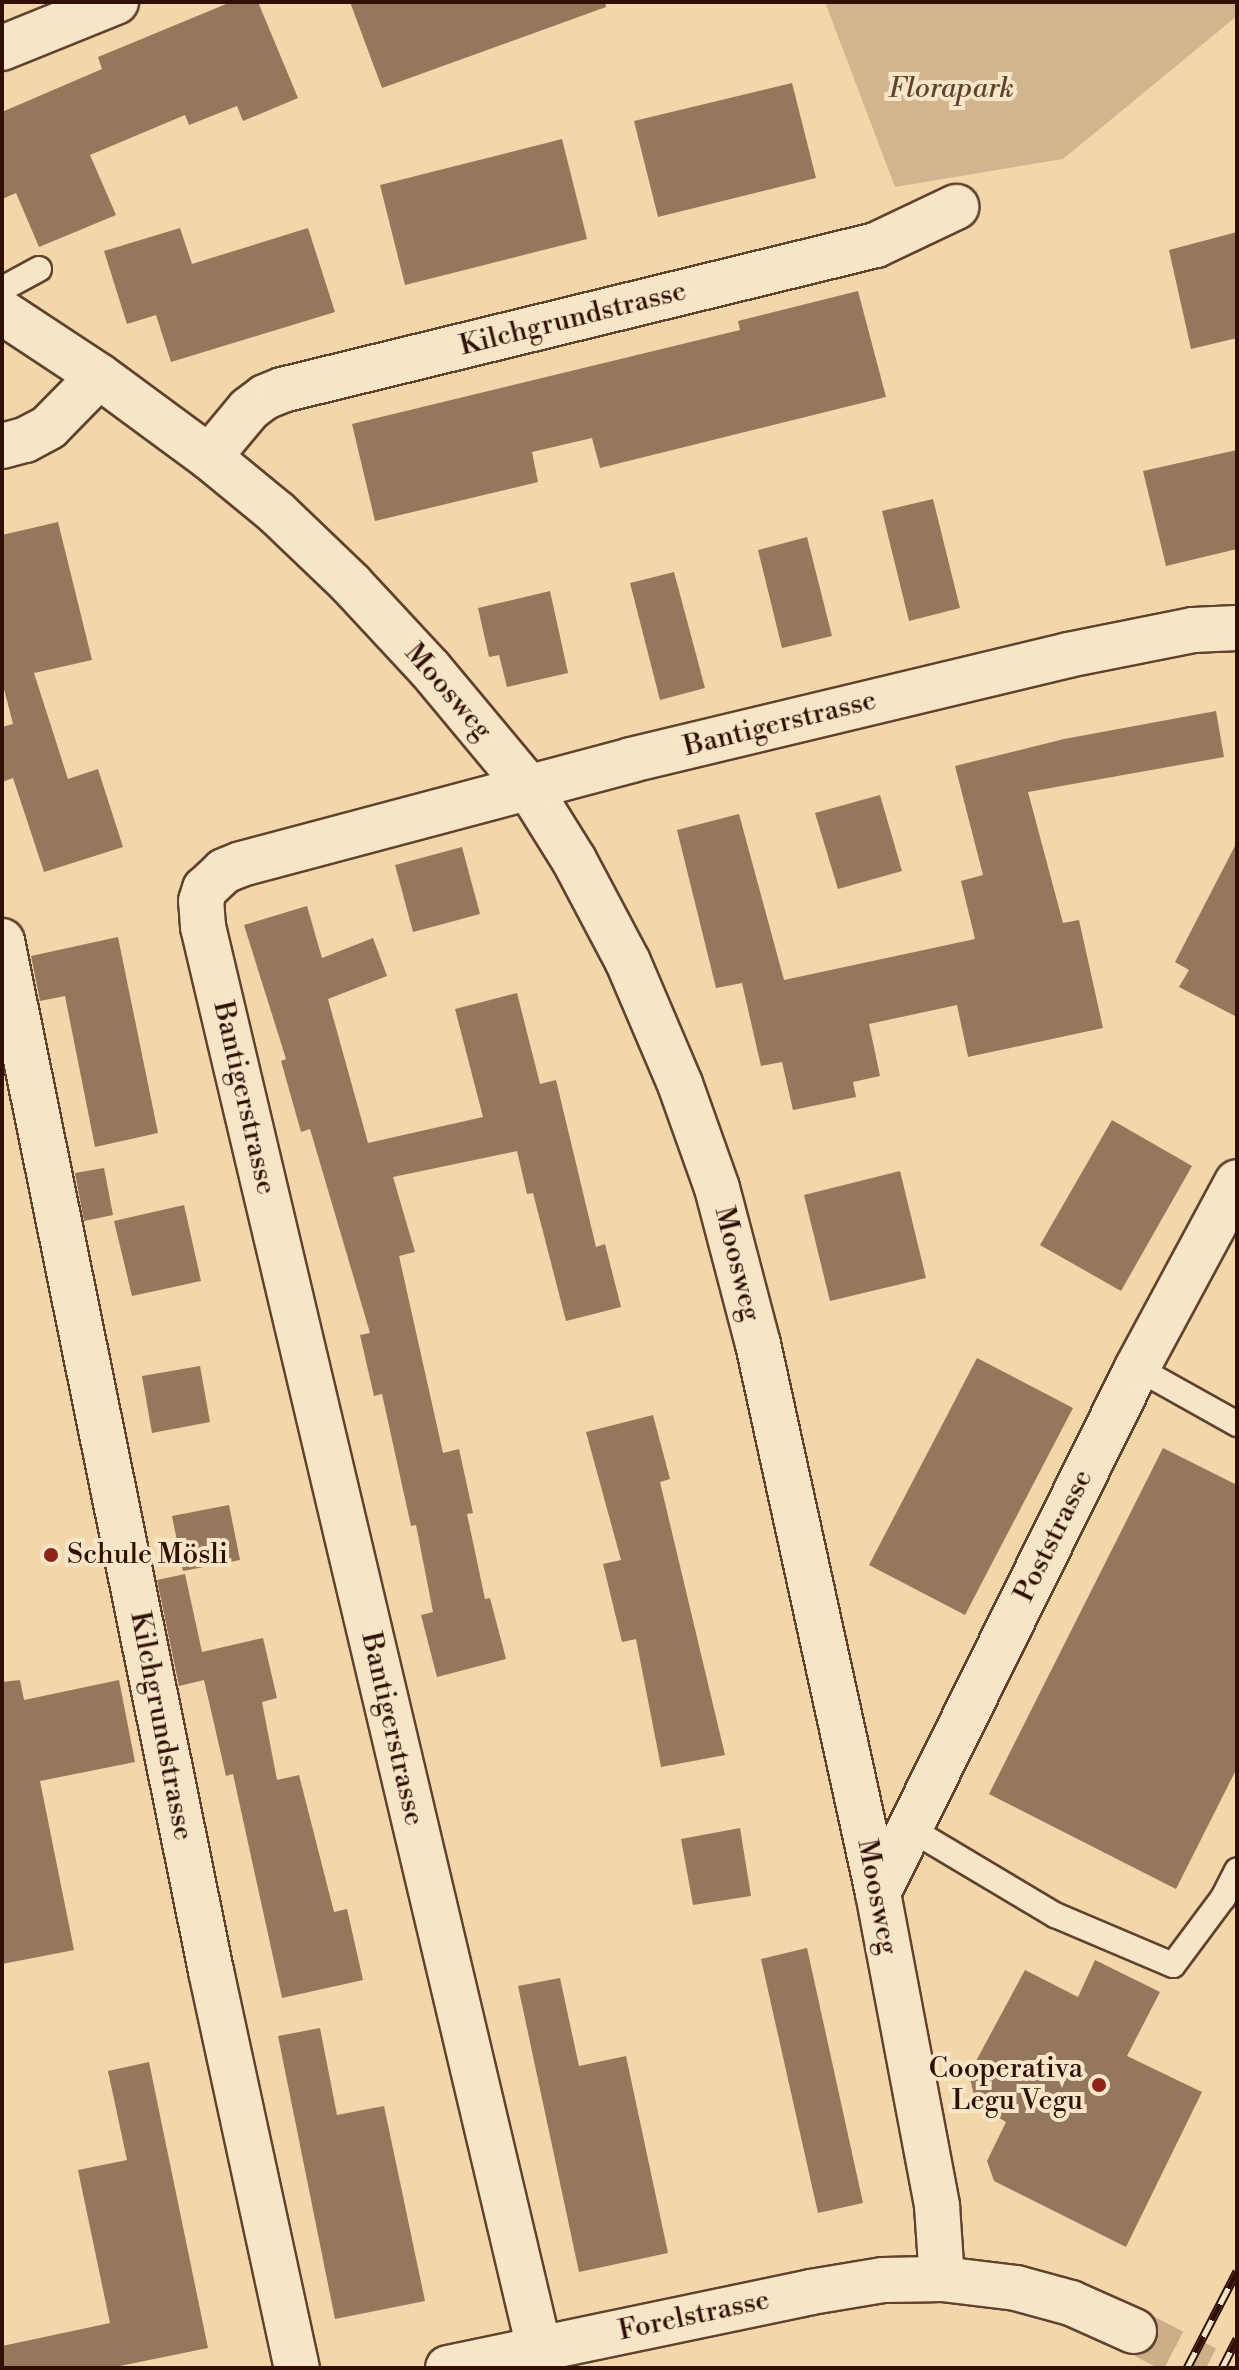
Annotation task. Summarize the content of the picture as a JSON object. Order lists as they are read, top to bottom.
{
  "streets": {
    "street": [
      "Kilchgrundstrasse",
      "Moosweg",
      "Bantigerstrasse",
      "Poststrasse",
      "Forelstrasse"
    ]
  },
  "crossings": [
    ["Kilchgrundstrasse", "Moosweg"],
    ["Moosweg", "Bantigerstrasse"],
    ["Moosweg", "Poststrasse"],
    ["Moosweg", "Forelstrasse"],
    ["Bantigerstrasse", "Forelstrasse"]
  ],
  "parks": ["Florapark"],
  "places": ["Schule Mösli", "Cooperativa Legu Vegu"]
}
